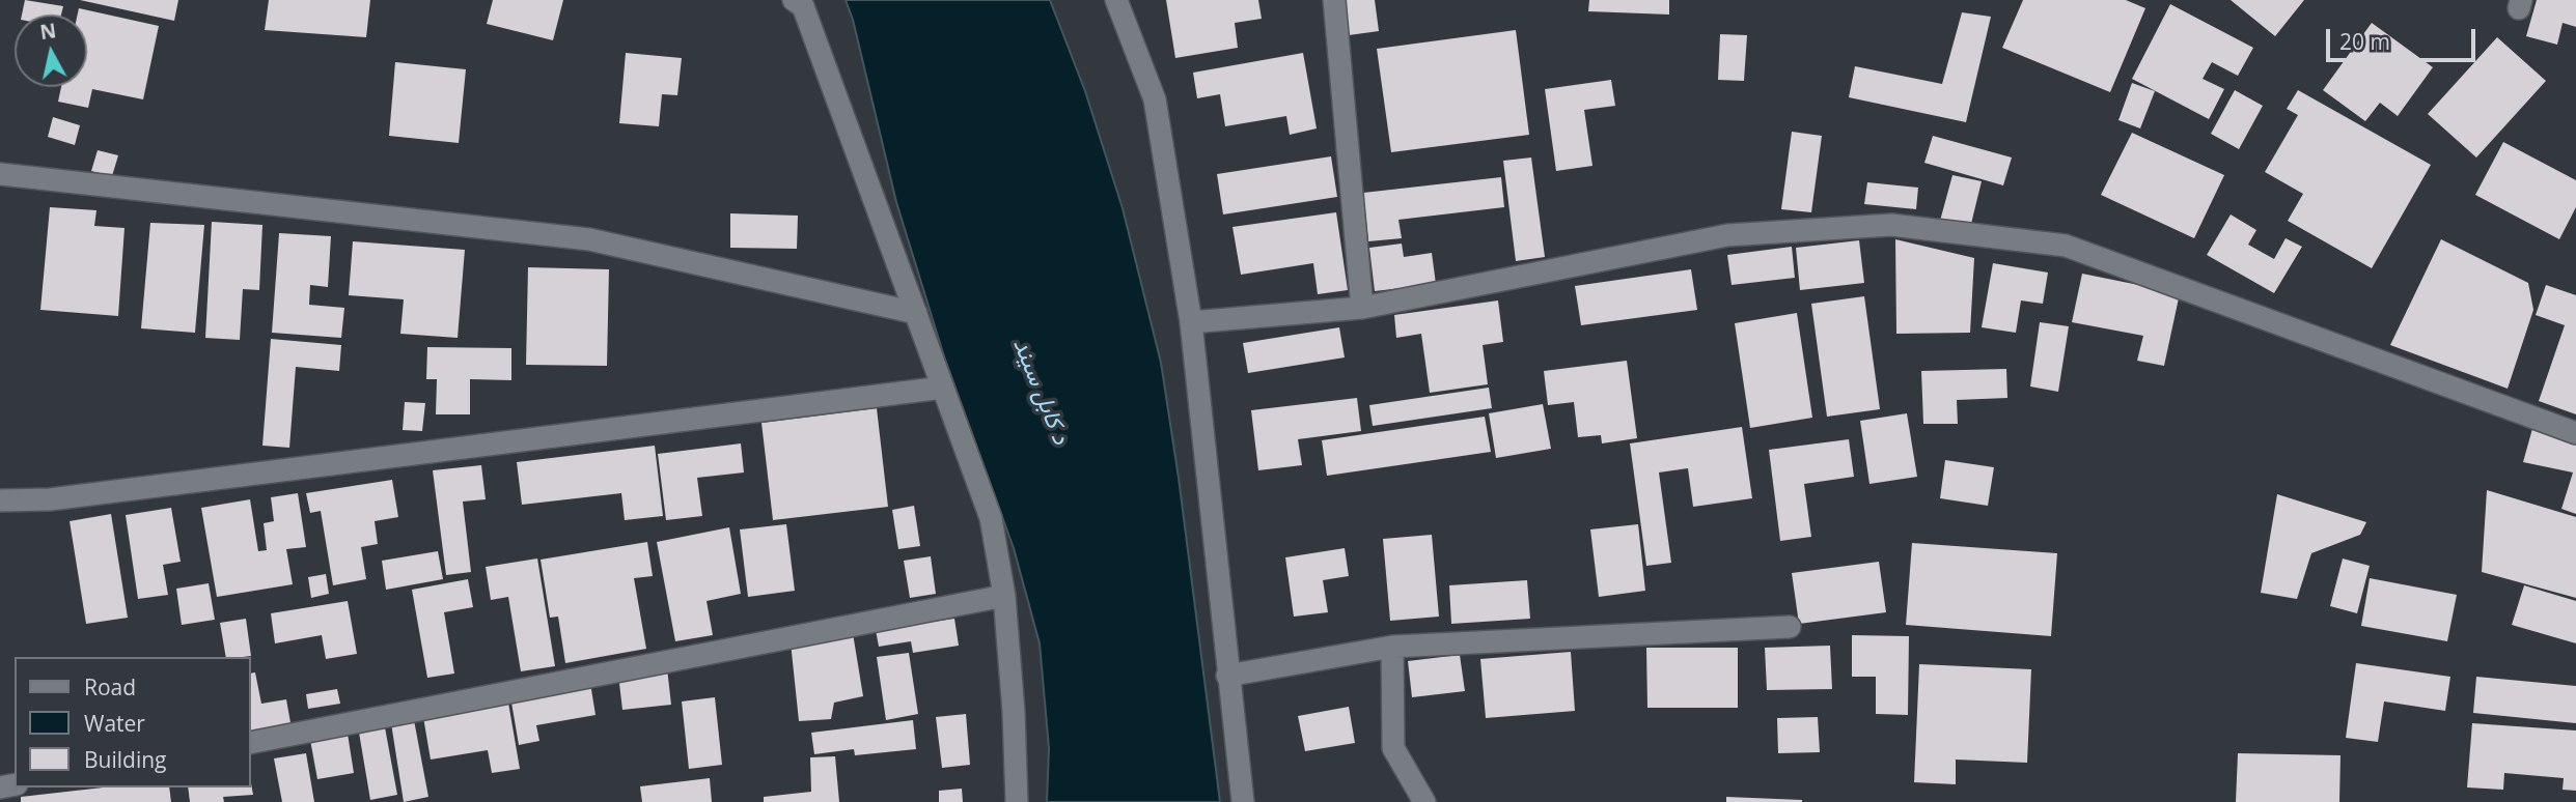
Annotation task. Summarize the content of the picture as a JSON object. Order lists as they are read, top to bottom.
{
  "water": ["د کابل سيند"],
  "legend": ["Road", "Water", "Building"],
  "scale_bar": "20 m",
  "north": "top"
}
